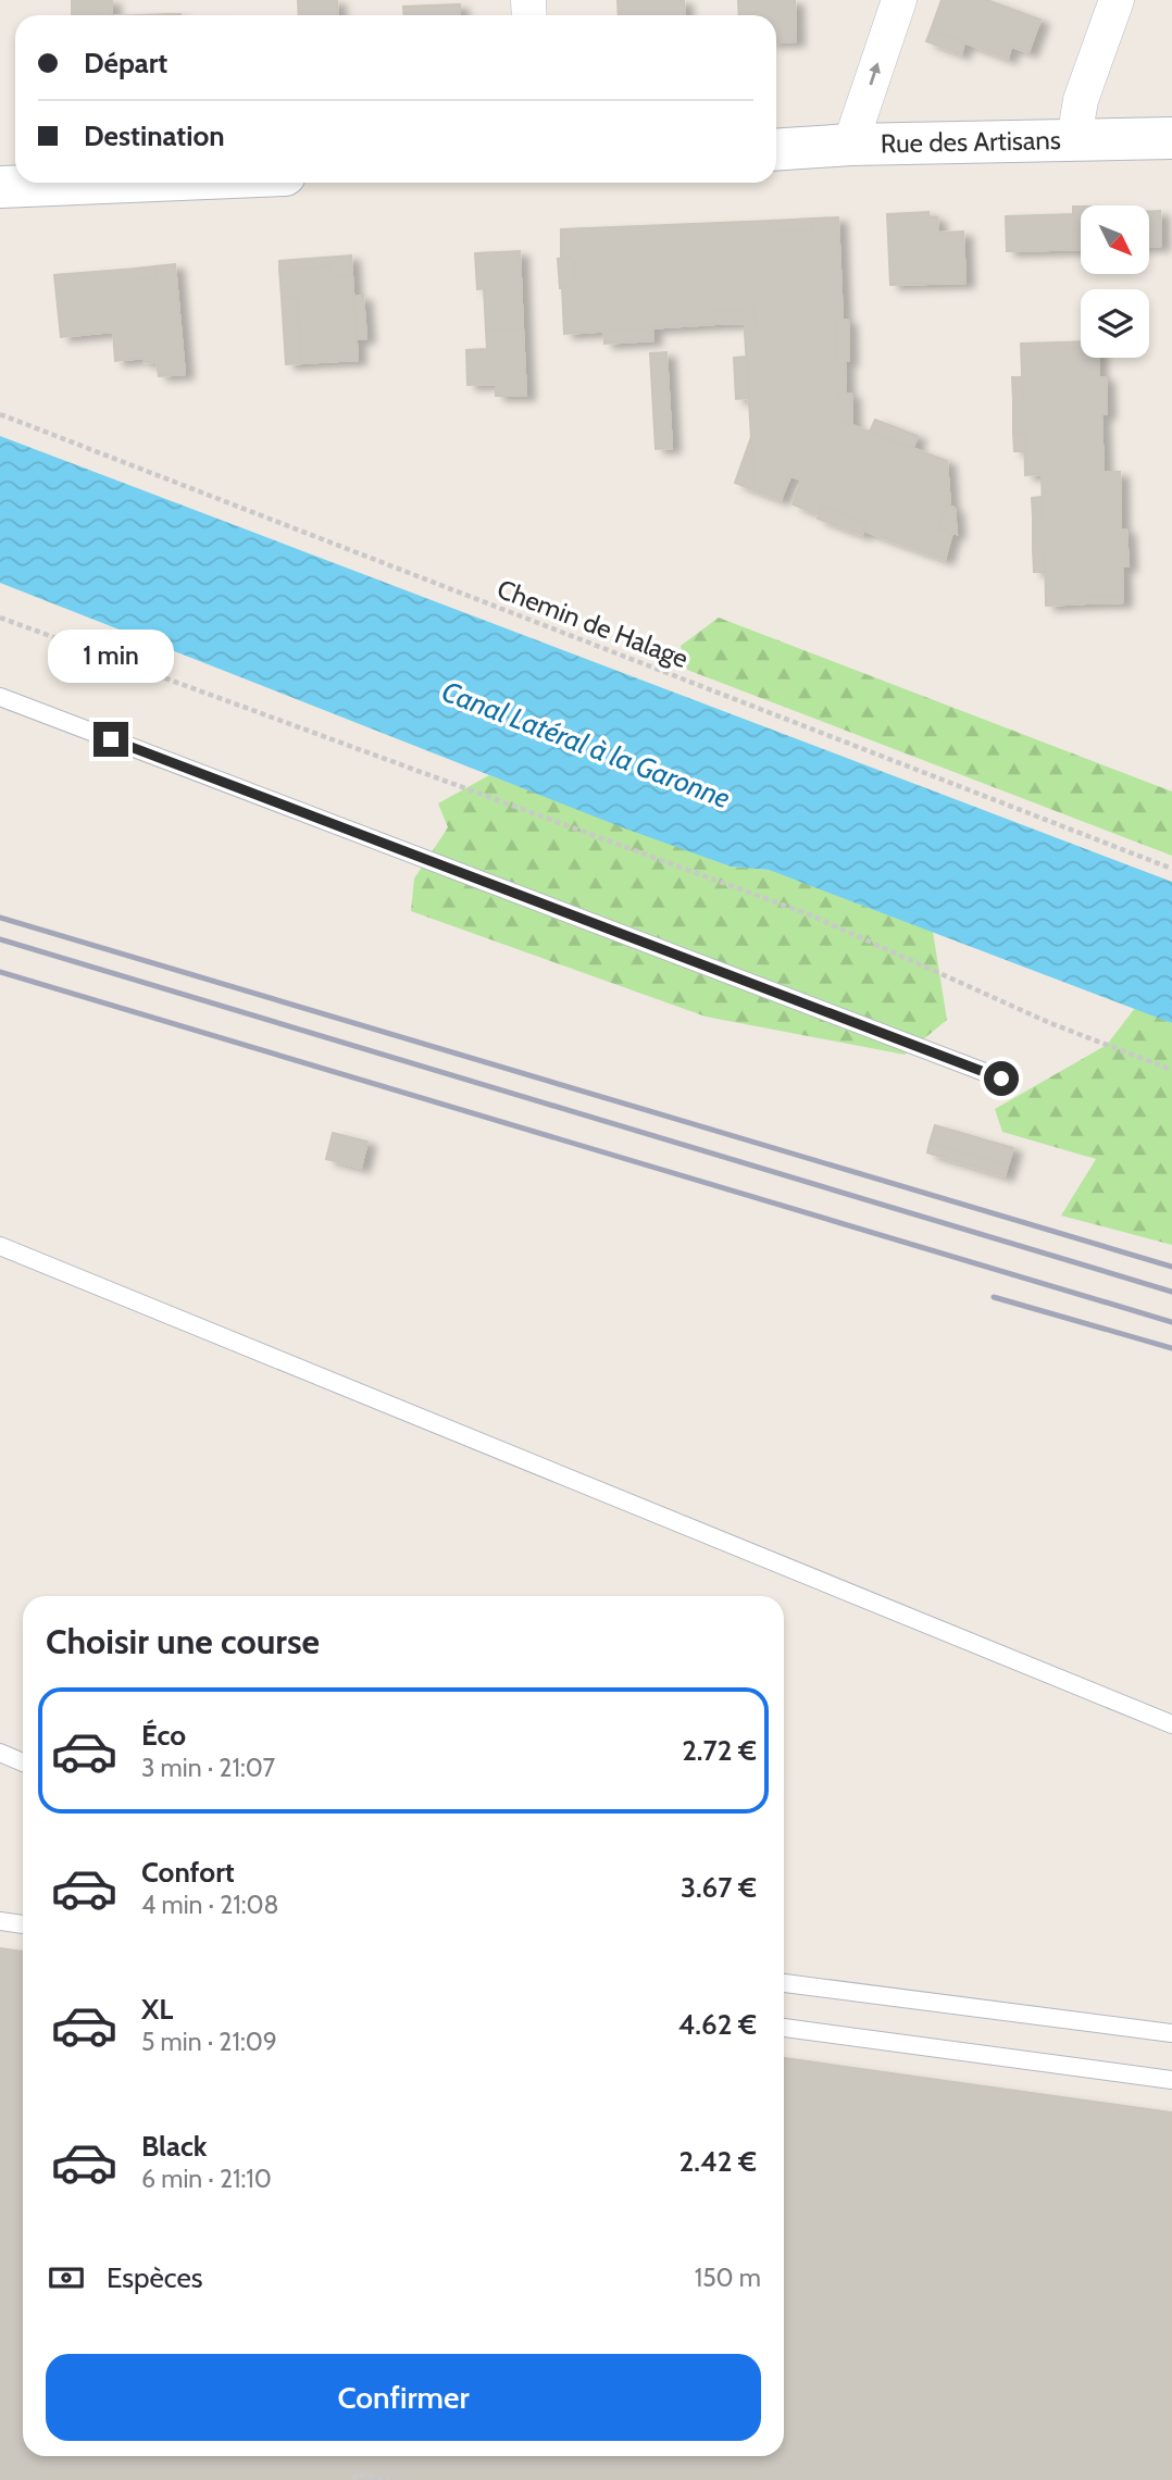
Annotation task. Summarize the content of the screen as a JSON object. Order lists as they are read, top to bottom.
{
  "streets": {
    "street": ["Rue des Artisans"],
    "path": ["Chemin de Halage"]
  },
  "water": ["Canal Latéral à la Garonne"],
  "north": "bottom right",
  "page": {
    "banner": ["Départ", "Destination"],
    "bubble": "1 min",
    "heading": "Choisir une course",
    "list": [
      {
        "name": "Éco",
        "note": "3 min · 21:07",
        "value": "2.72 €"
      },
      {
        "name": "Confort",
        "note": "4 min · 21:08",
        "value": "3.67 €"
      },
      {
        "name": "XL",
        "note": "5 min · 21:09",
        "value": "4.62 €"
      },
      {
        "name": "Black",
        "note": "6 min · 21:10",
        "value": "2.42 €"
      }
    ],
    "pay": ["Espèces", "150 m"],
    "buttons": "Confirmer"
  }
}
